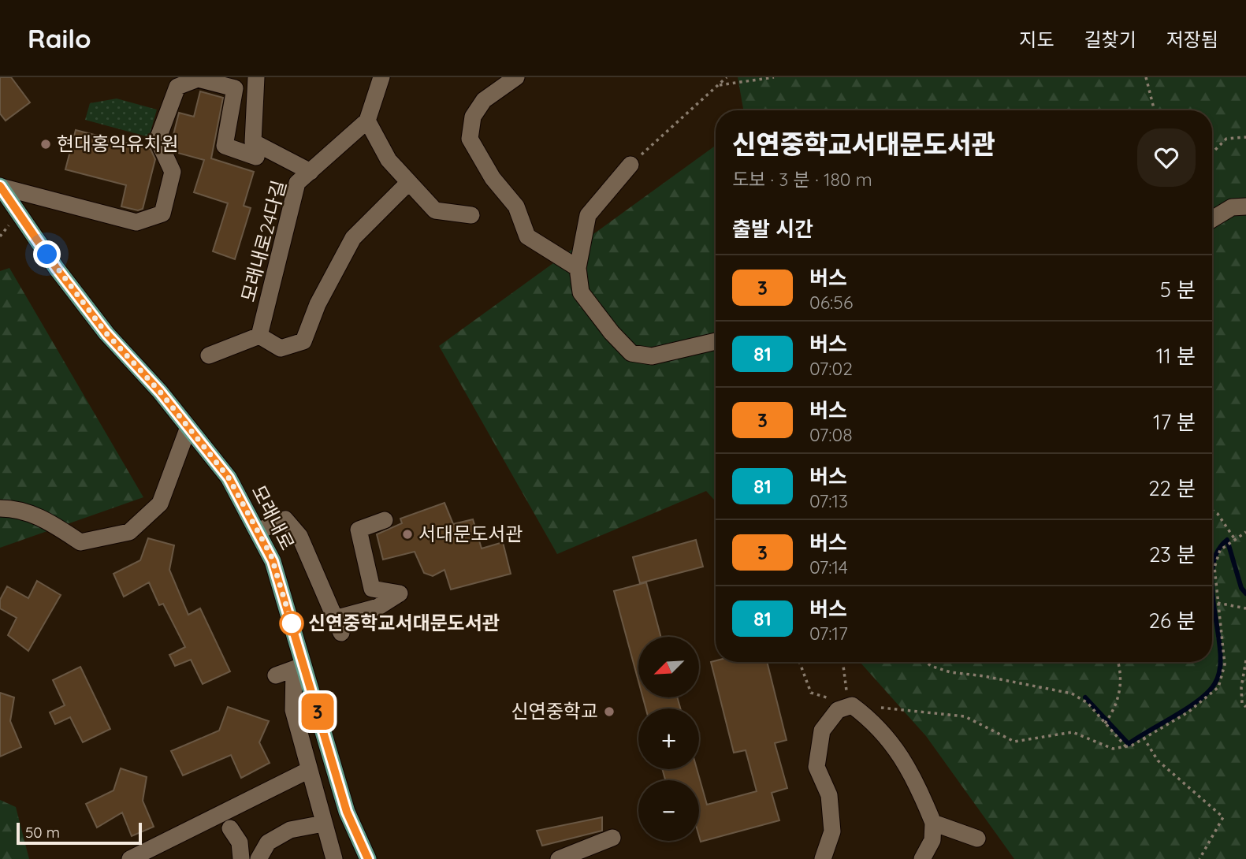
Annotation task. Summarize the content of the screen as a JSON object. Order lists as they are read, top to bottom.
{
  "streets": {
    "main road": ["모래내로"],
    "street": ["모래내로24다길"]
  },
  "places": [
    "현대홍익유치원",
    "서대문도서관",
    "신연중학교서대문도서관",
    "신연중학교"
  ],
  "lines": ["bus line 3"],
  "scale_bar": "50 m",
  "north": "bottom left",
  "page": {
    "header": "Railo",
    "nav": ["지도", "길찾기", "저장됨"],
    "on_map": "3",
    "heading": [
      ["신연중학교서대문도서관", "도보 · 3 분 · 180 m"],
      "출발 시간"
    ],
    "list": [
      {
        "mark": "3",
        "name": "버스",
        "note": "06:56",
        "value": "5 분"
      },
      {
        "mark": "81",
        "name": "버스",
        "note": "07:02",
        "value": "11 분"
      },
      {
        "mark": "3",
        "name": "버스",
        "note": "07:08",
        "value": "17 분"
      },
      {
        "mark": "81",
        "name": "버스",
        "note": "07:13",
        "value": "22 분"
      },
      {
        "mark": "3",
        "name": "버스",
        "note": "07:14",
        "value": "23 분"
      },
      {
        "mark": "81",
        "name": "버스",
        "note": "07:17",
        "value": "26 분"
      }
    ],
    "map_buttons": ["+", "−"],
    "scale": "50 m"
  }
}
